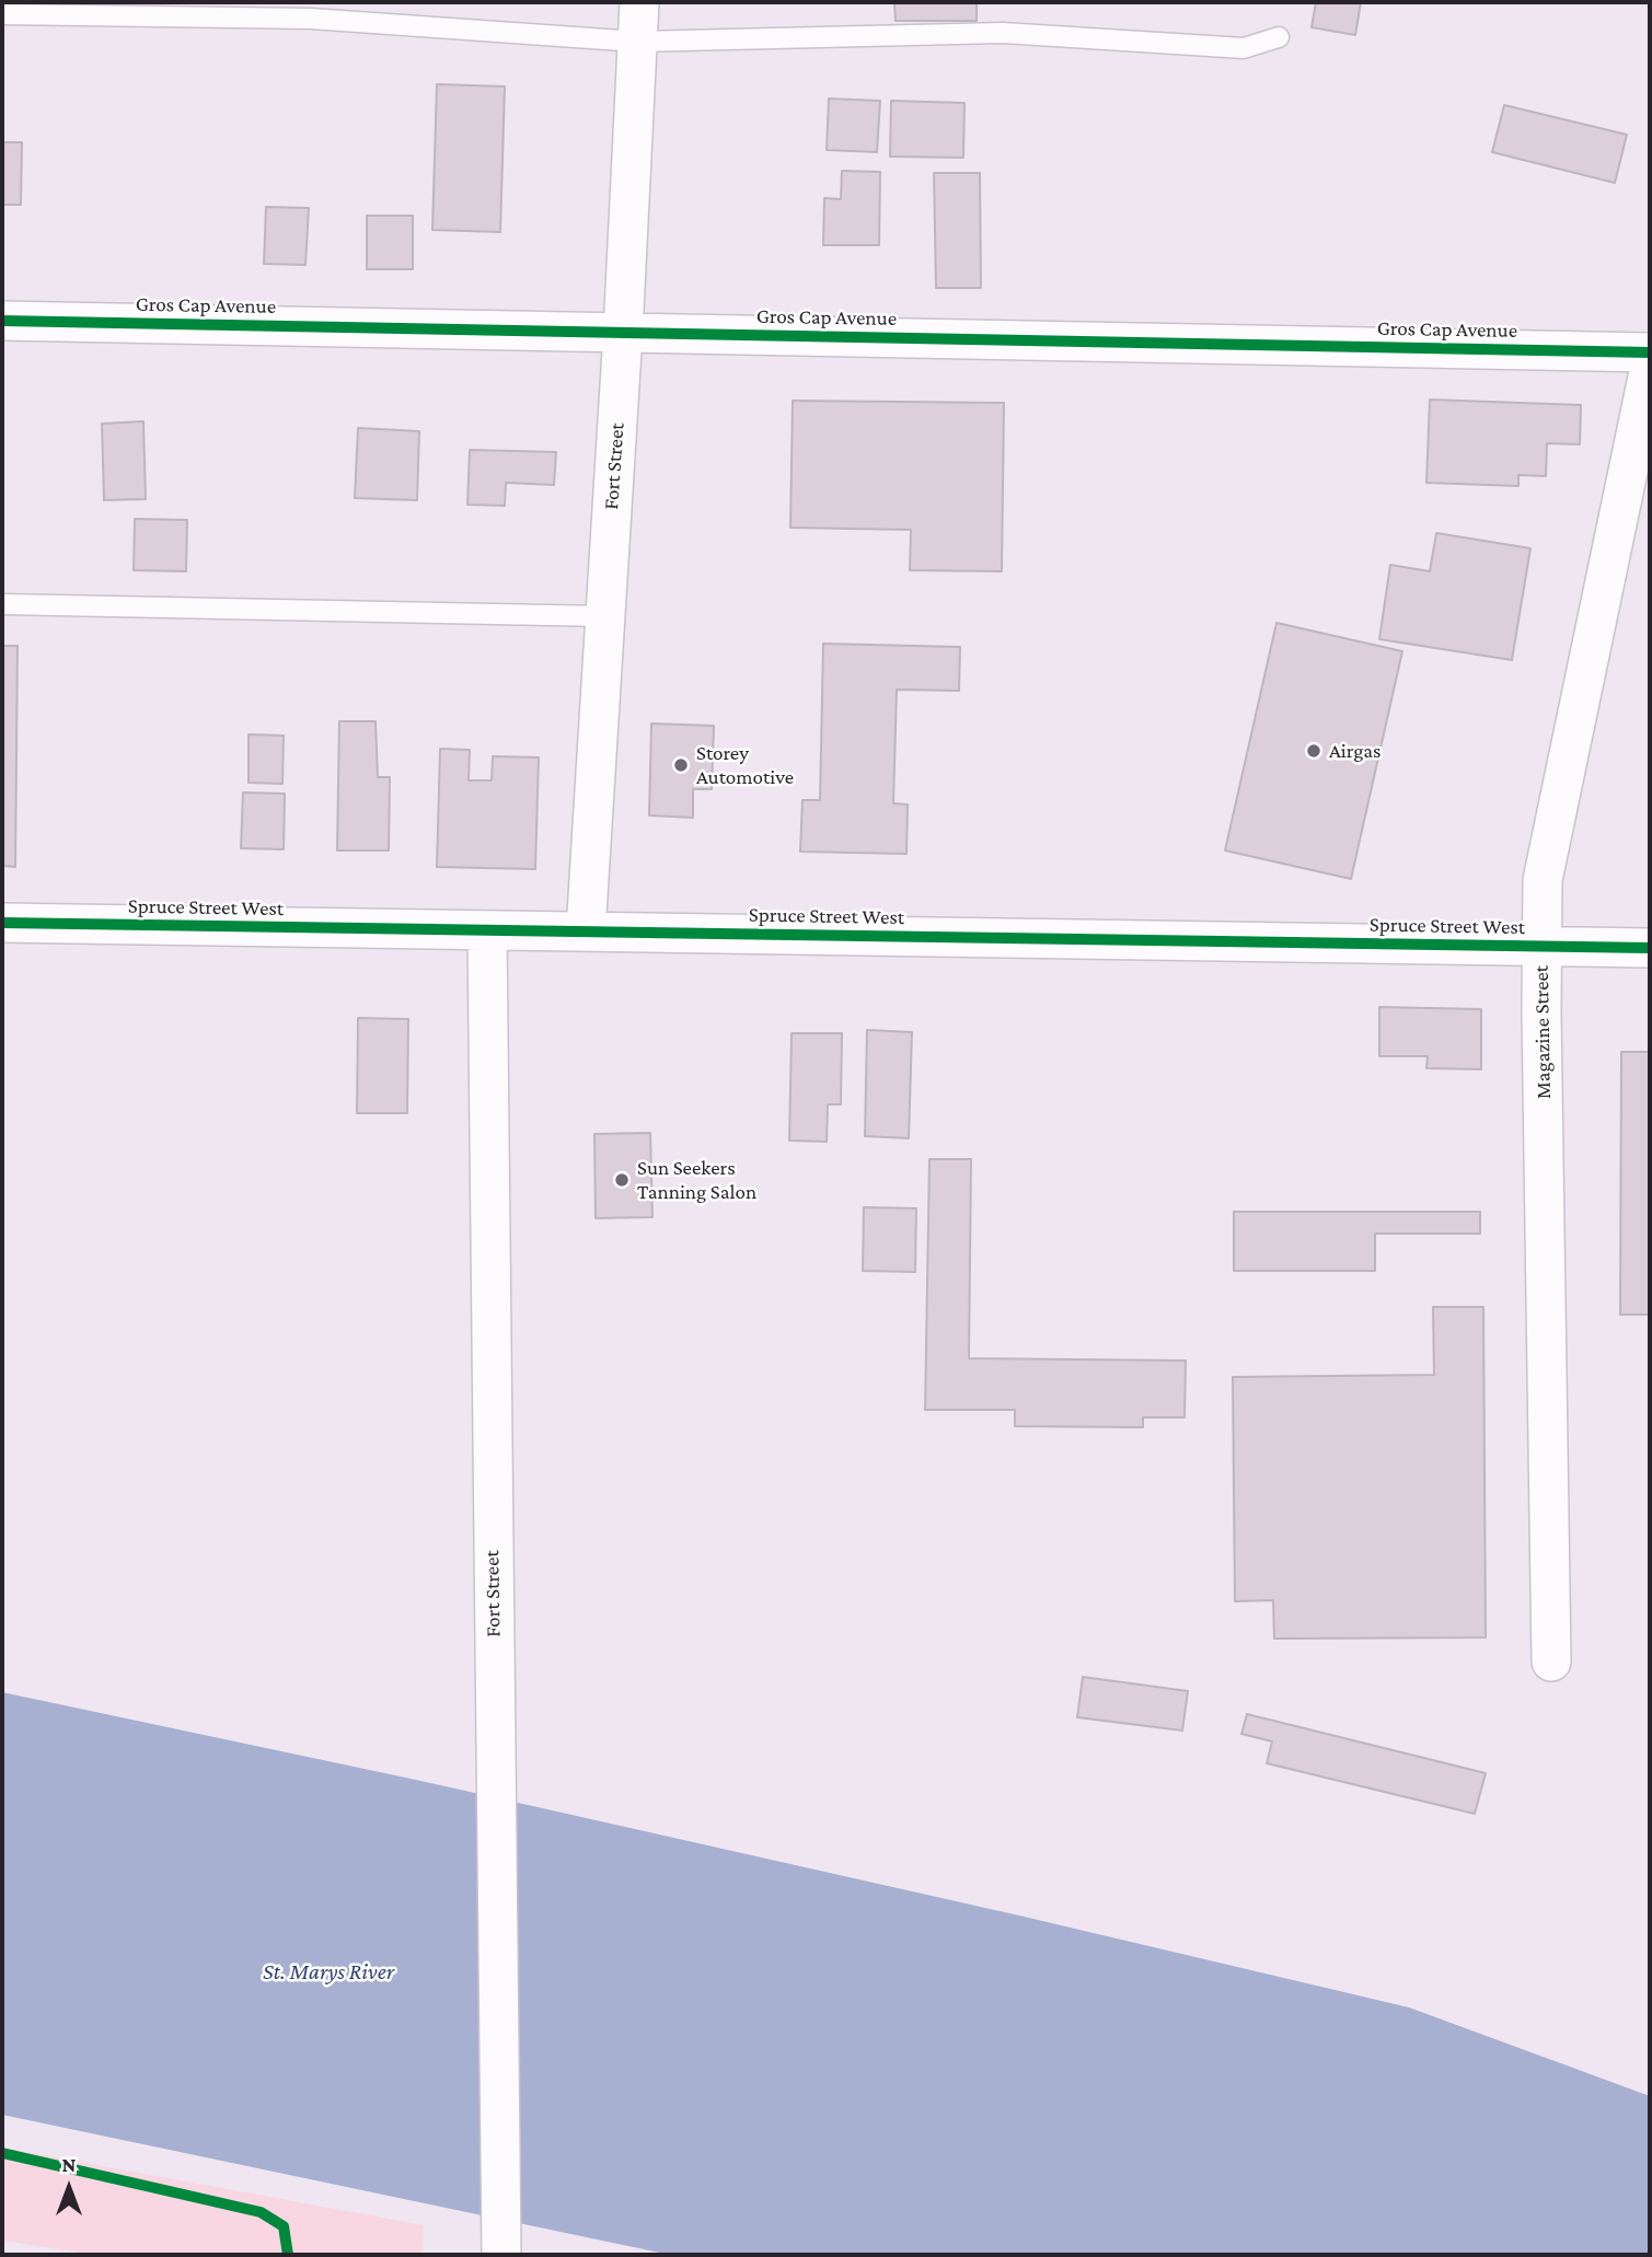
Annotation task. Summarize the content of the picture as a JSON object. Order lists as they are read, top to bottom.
{
  "streets": {
    "street": [
      "Gros Cap Avenue",
      "Fort Street",
      "Spruce Street West",
      "Magazine Street"
    ]
  },
  "crossings": [
    ["Gros Cap Avenue", "Fort Street"],
    ["Fort Street", "Spruce Street West"],
    ["Spruce Street West", "Magazine Street"]
  ],
  "water": ["St. Marys River"],
  "places": ["Airgas", "Storey Automotive", "Sun Seekers Tanning Salon"],
  "north": "top"
}
